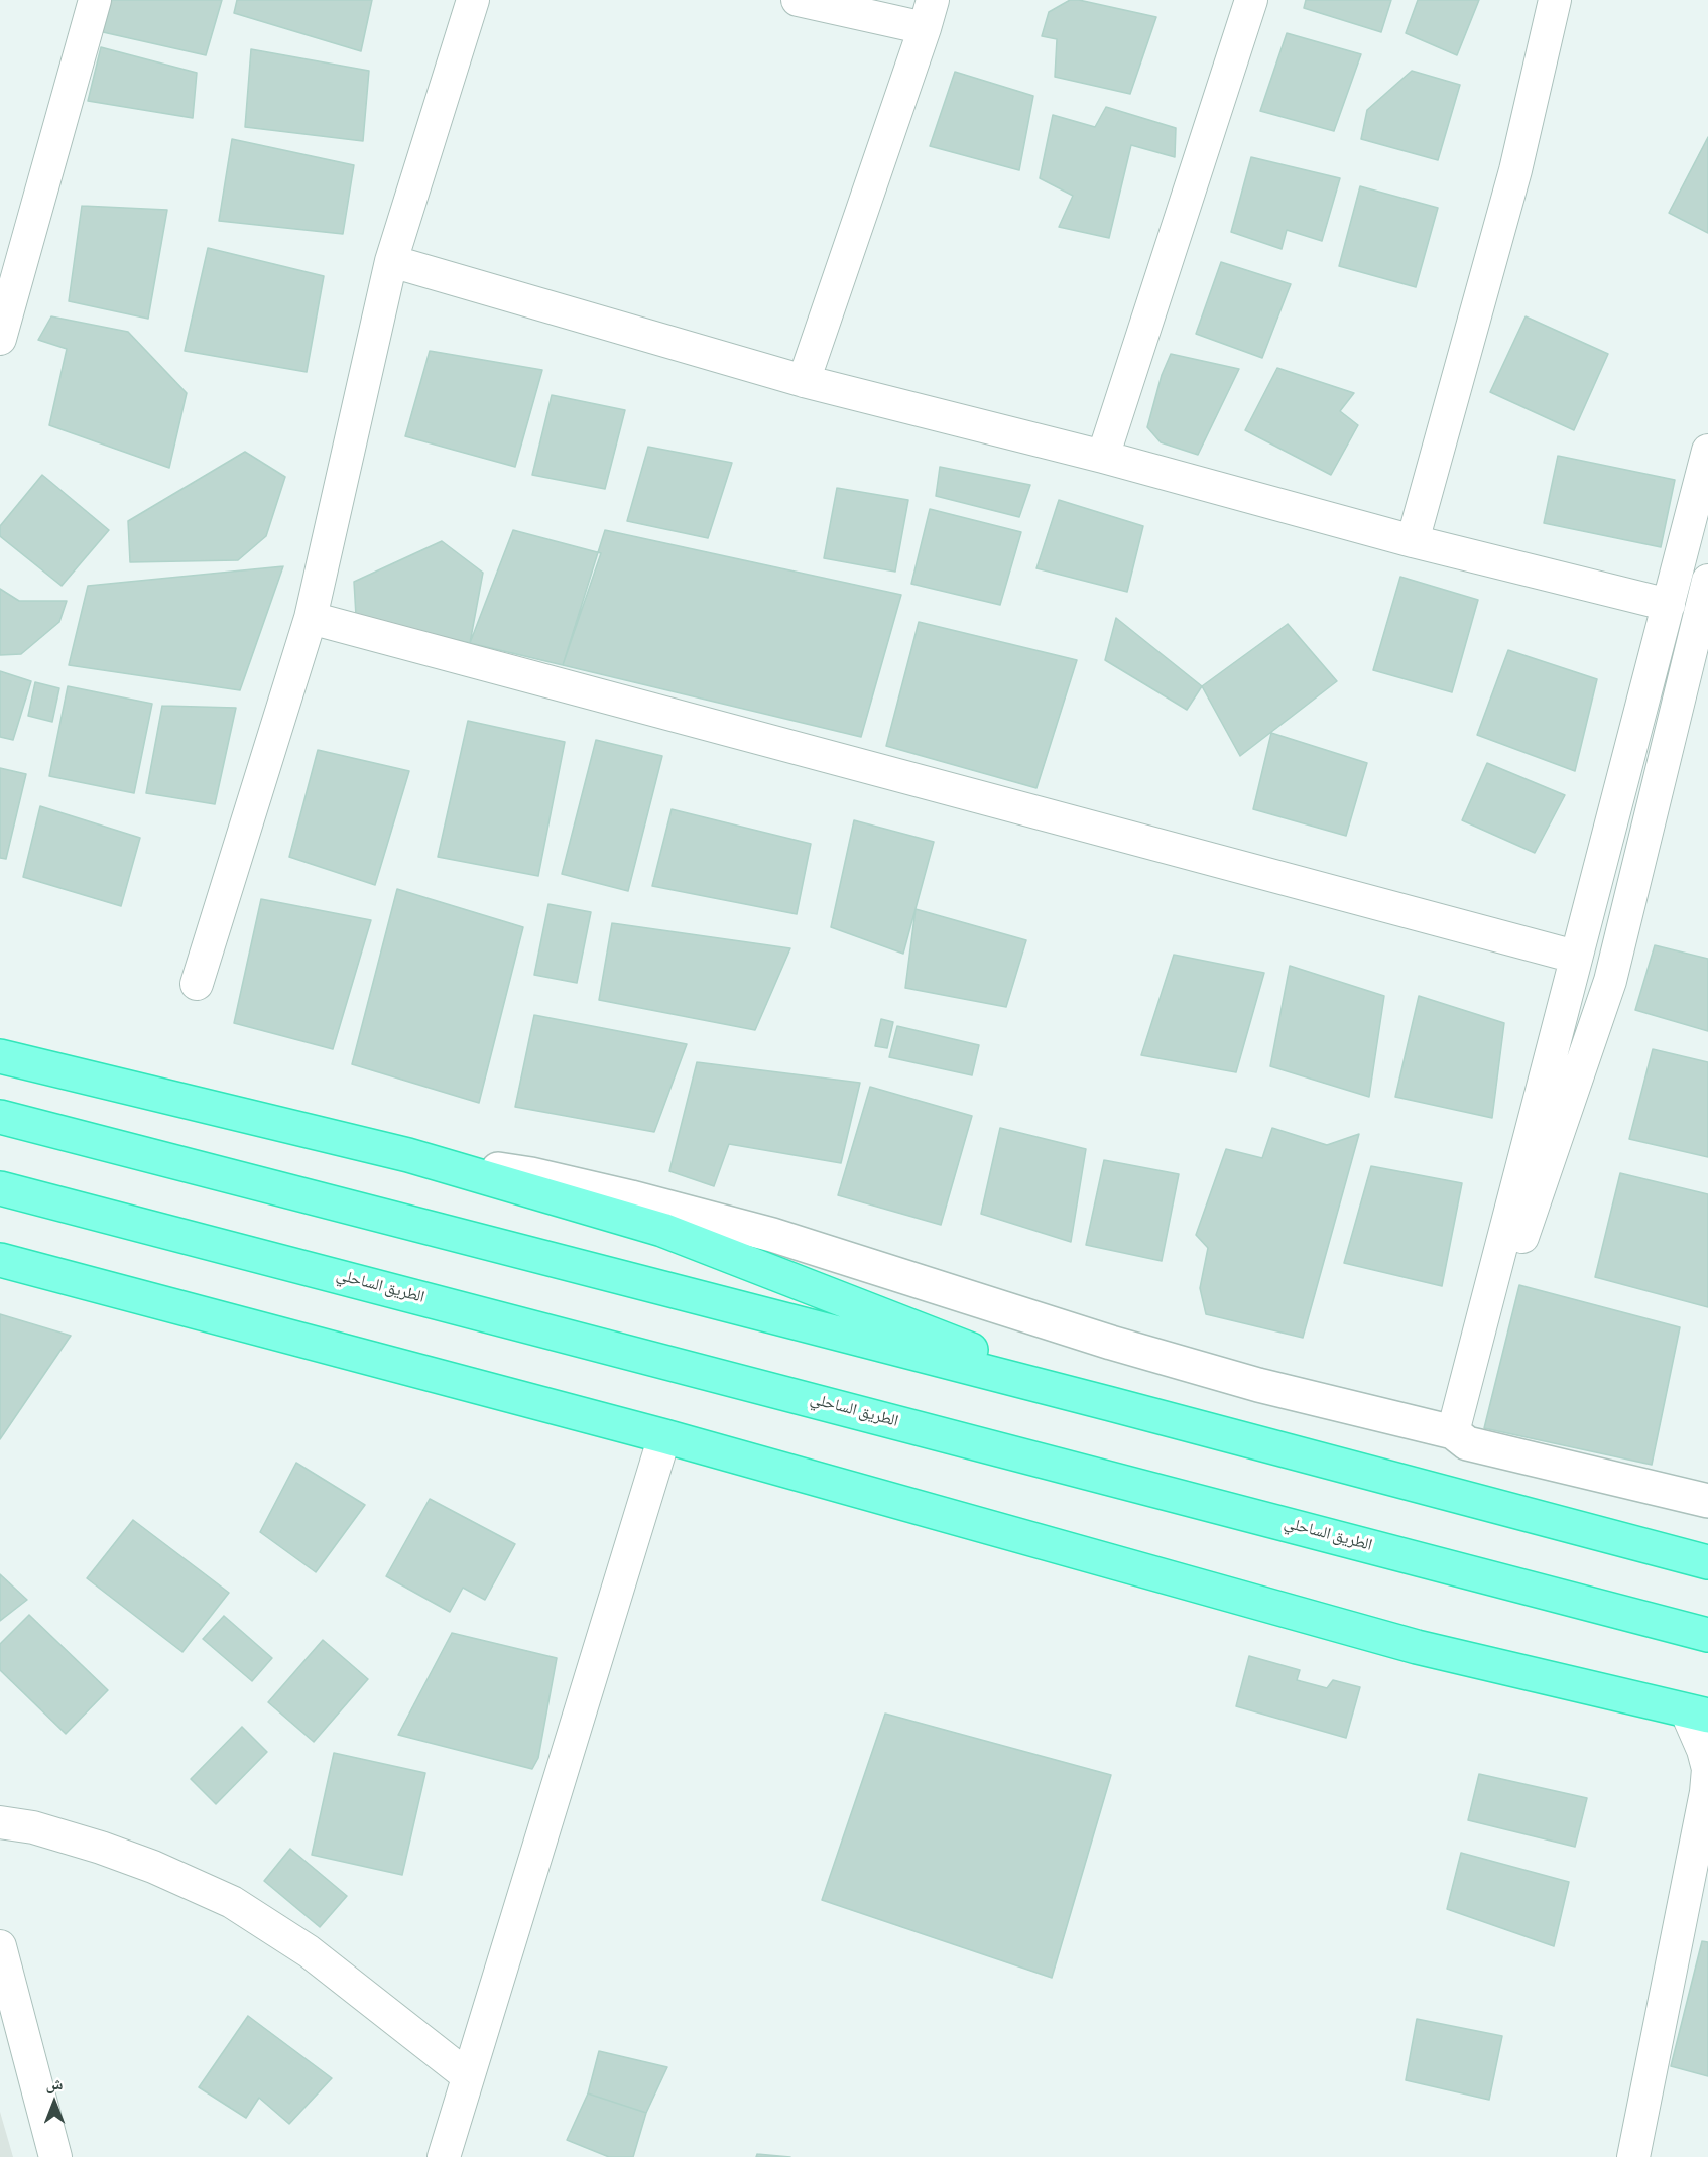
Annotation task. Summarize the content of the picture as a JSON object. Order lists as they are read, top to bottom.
{
  "streets": {
    "highway": ["الطريق الساحلي"]
  },
  "north": "top"
}
